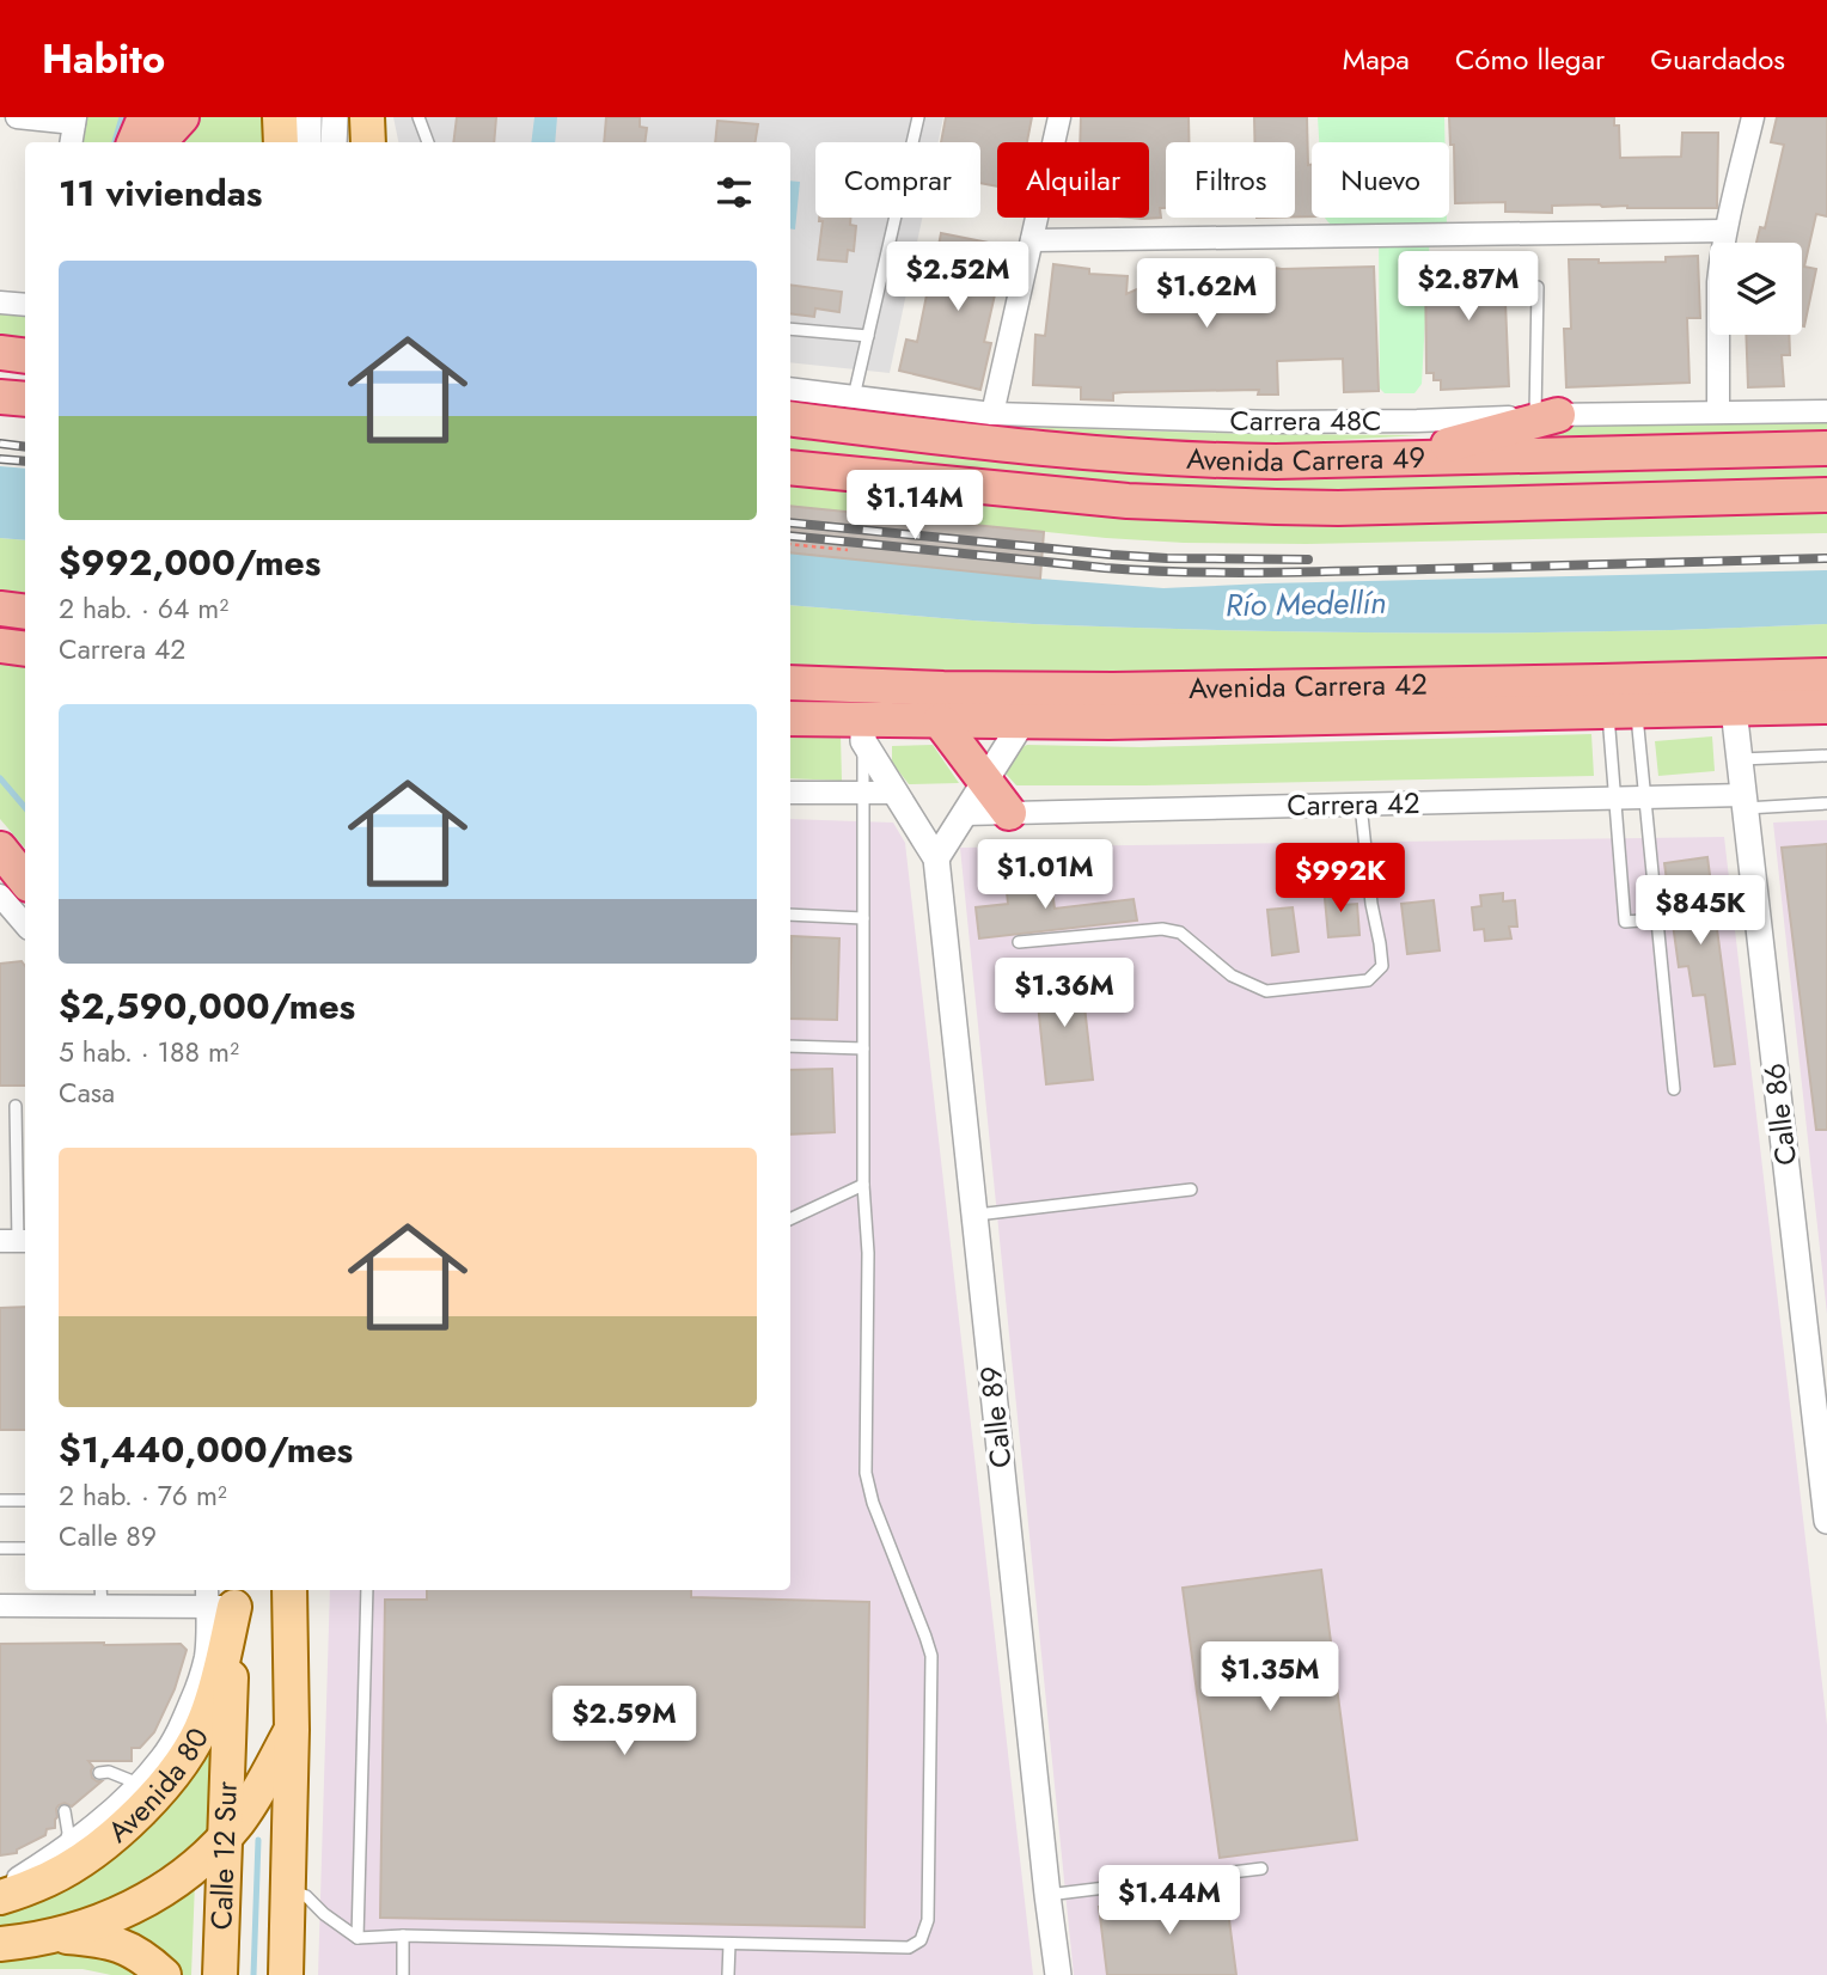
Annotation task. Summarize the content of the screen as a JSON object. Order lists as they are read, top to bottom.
{
  "streets": {
    "highway": ["Avenida Carrera 49", "Avenida Carrera 42"],
    "main road": ["Avenida 80", "Calle 12 Sur"],
    "street": [
      "Carrera 48C",
      "Carrera 42",
      "Calle 86",
      "Calle 89"
    ]
  },
  "crossings": [
    ["Avenida Carrera 42", "Calle 86"],
    ["Avenida Carrera 42", "Calle 89"],
    ["Carrera 42", "Calle 86"],
    ["Avenida 80", "Calle 12 Sur"]
  ],
  "water": ["Río Medellín"],
  "page": {
    "header": "Habito",
    "nav": ["Mapa", "Cómo llegar", "Guardados"],
    "chip": [
      "Comprar",
      "Alquilar",
      "Filtros",
      "Nuevo"
    ],
    "heading": "11 viviendas",
    "price": [
      "$2.52M",
      "$2.87M",
      "$1.62M",
      "$1.14M",
      "$1.01M",
      "$992K",
      "$845K",
      "$1.36M",
      "$1.35M",
      "$2.59M",
      "$1.44M"
    ],
    "list": [
      {
        "name": "$992,000/mes",
        "note": "2 hab. · 64 m² · Carrera 42"
      },
      {
        "name": "$2,590,000/mes",
        "note": "5 hab. · 188 m² · Casa"
      },
      {
        "name": "$1,440,000/mes",
        "note": "2 hab. · 76 m² · Calle 89"
      }
    ]
  }
}
